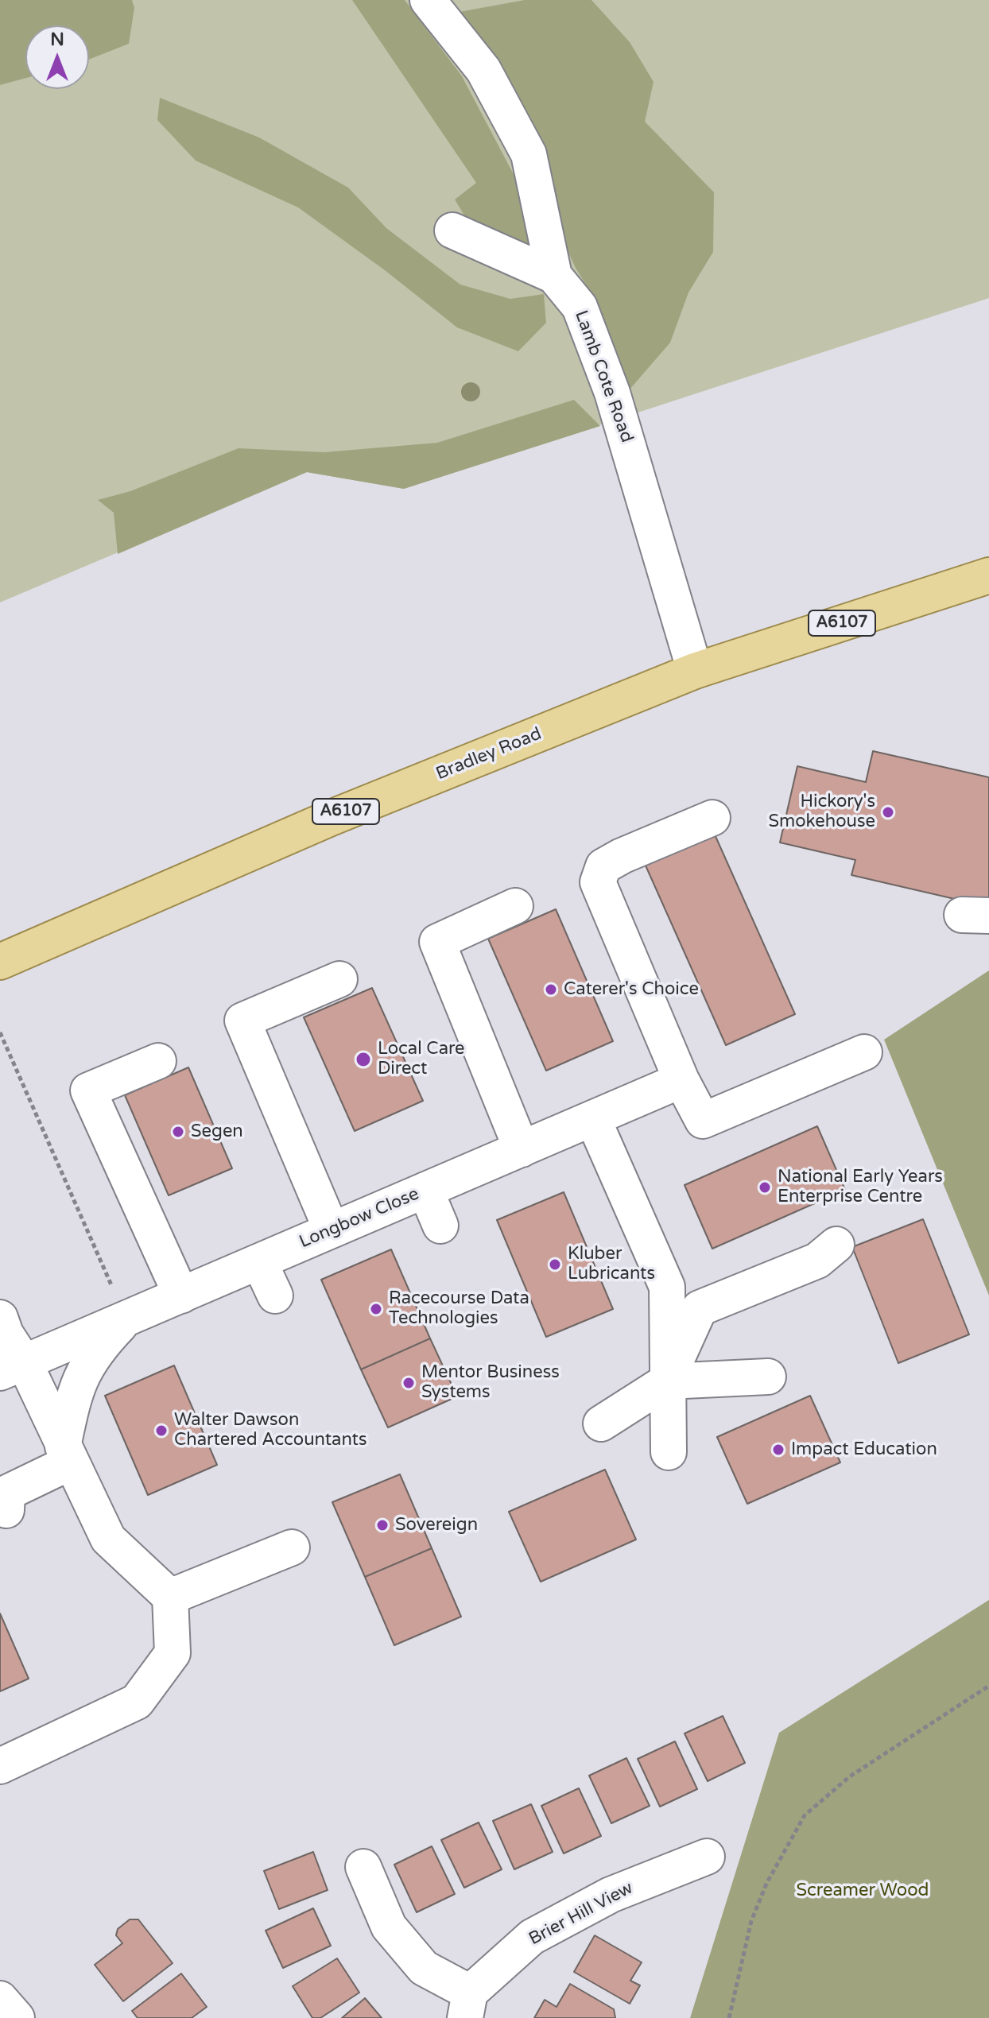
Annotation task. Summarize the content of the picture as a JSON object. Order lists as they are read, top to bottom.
{
  "streets": {
    "main road": ["A6107", "Bradley Road"],
    "street": ["Lamb Cote Road", "Longbow Close", "Brier Hill View"]
  },
  "crossings": [
    ["Lamb Cote Road", "Bradley Road"]
  ],
  "parks": ["Screamer Wood"],
  "places": [
    "Hickory's Smokehouse",
    "Caterer's Choice",
    "Local Care Direct",
    "Segen",
    "National Early Years Enterprise Centre",
    "Kluber Lubricants",
    "Racecourse Data Technologies",
    "Mentor Business Systems",
    "Walter Dawson Chartered Accountants",
    "Impact Education",
    "Sovereign"
  ],
  "north": "top"
}
